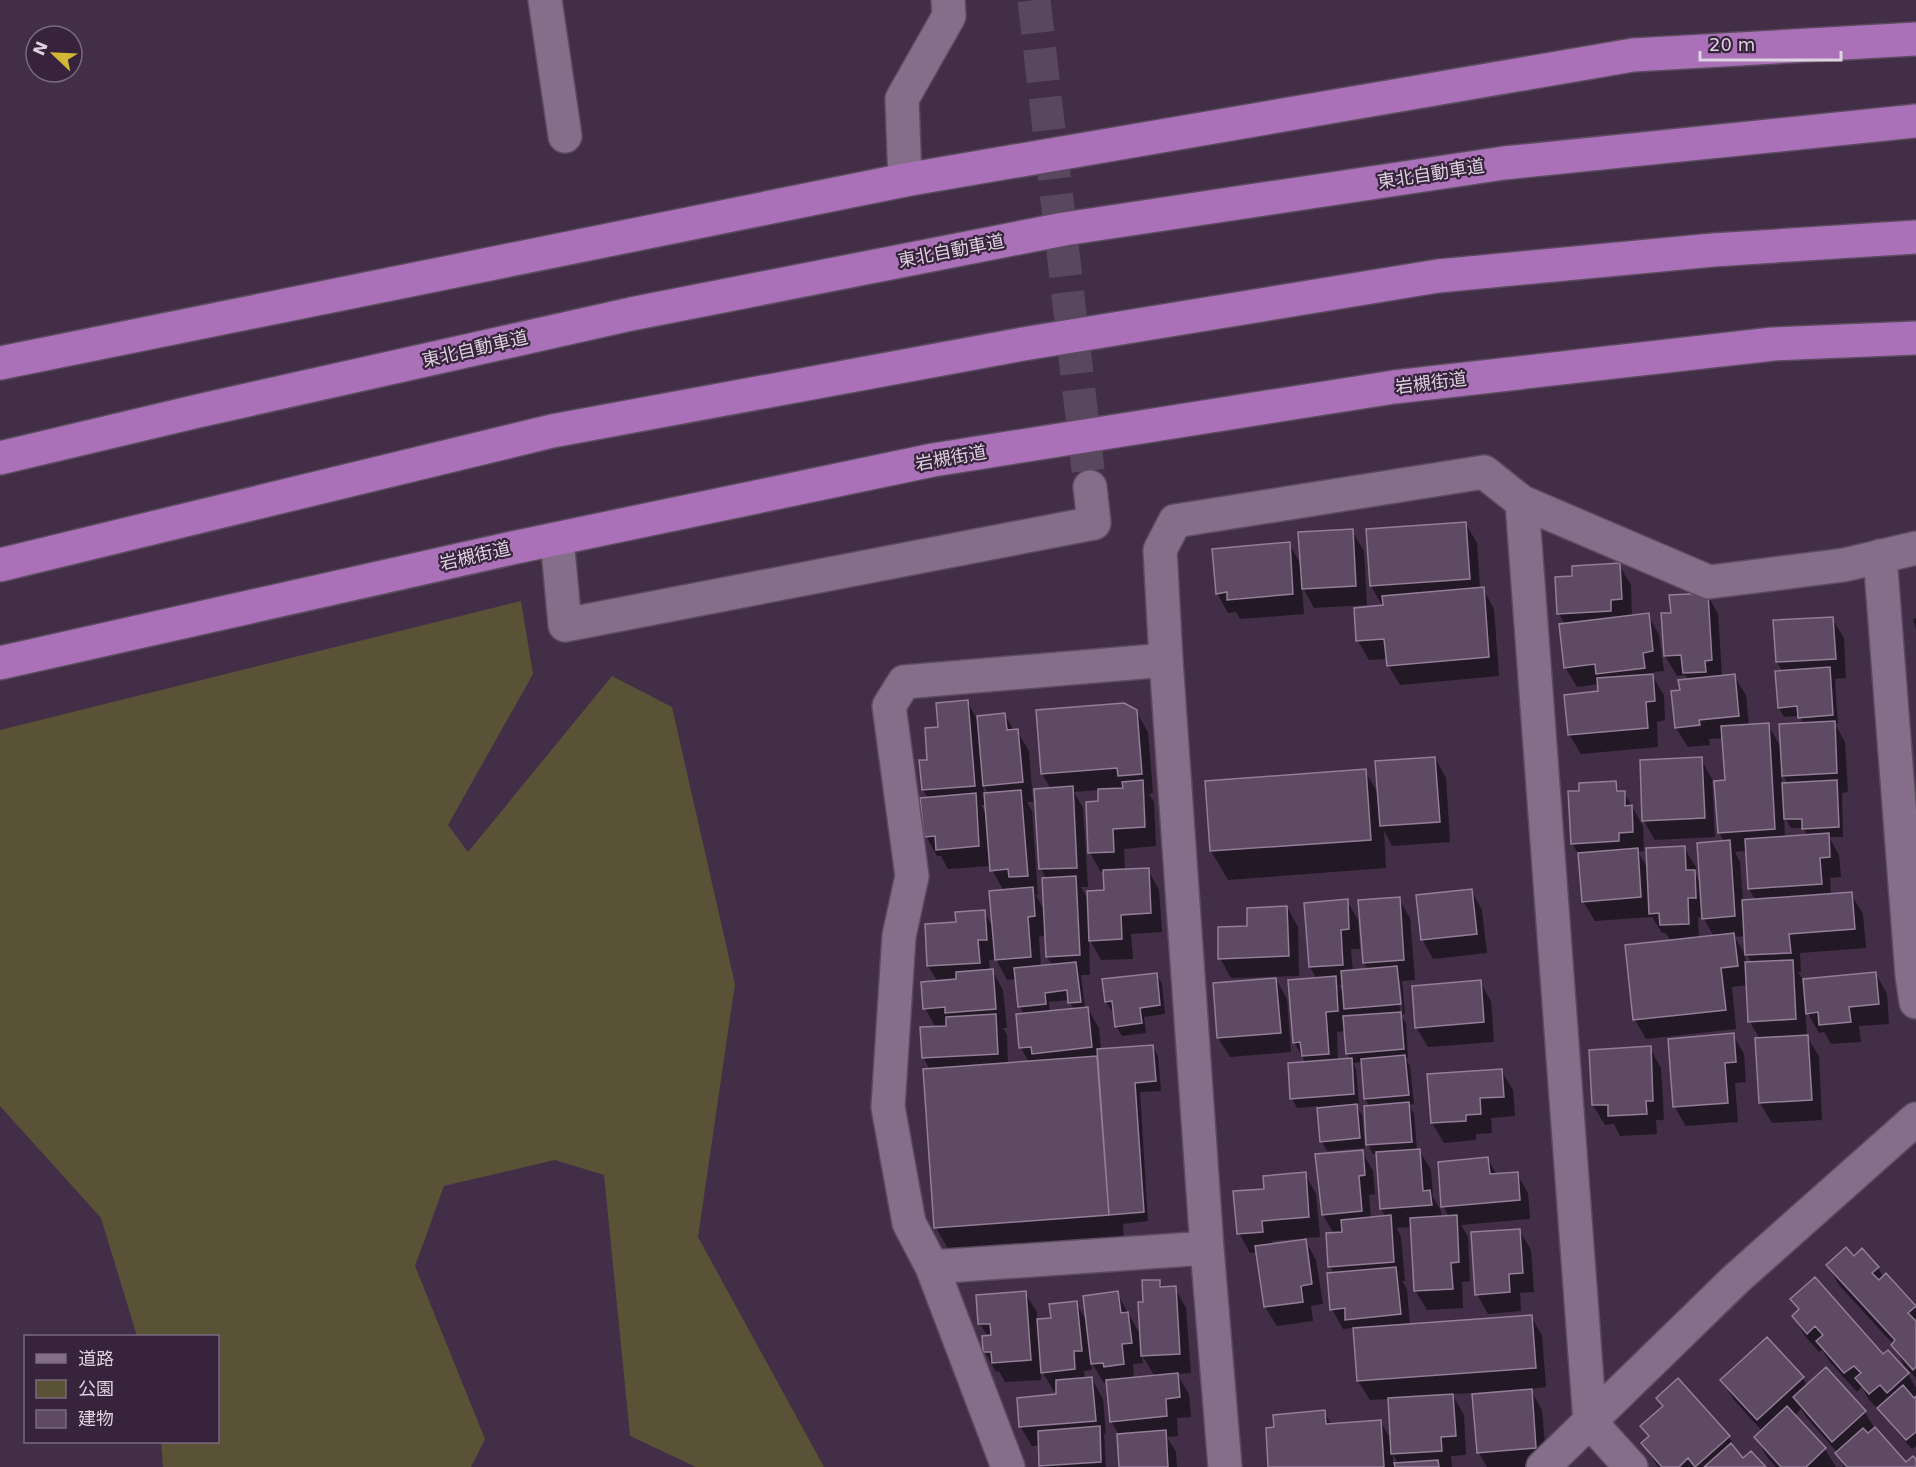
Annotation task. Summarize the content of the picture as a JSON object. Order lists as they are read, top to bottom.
{
  "streets": {
    "highway": ["東北自動車道", "岩槻街道"]
  },
  "legend": ["道路", "公園", "建物"],
  "scale_bar": "20 m",
  "north": "top left"
}
